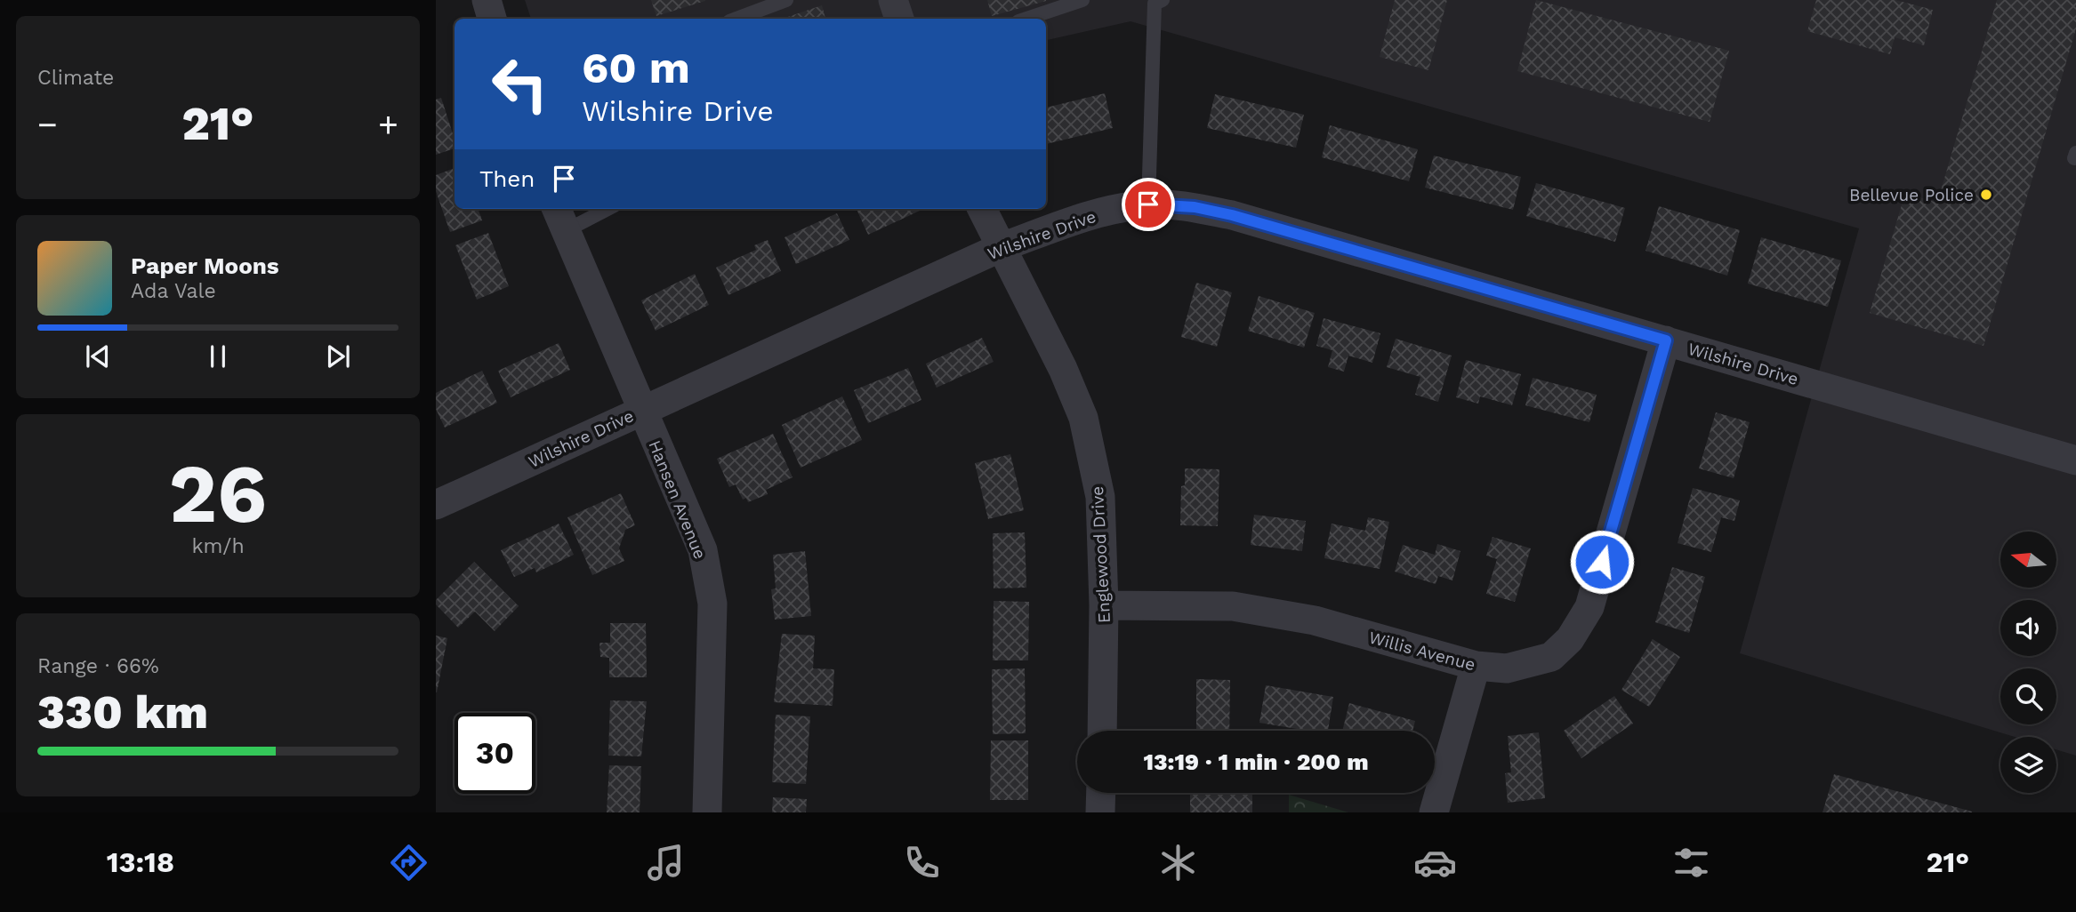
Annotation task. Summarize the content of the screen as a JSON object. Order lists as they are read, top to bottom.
{
  "streets": {
    "street": [
      "Wilshire Drive",
      "Hansen Avenue",
      "Englewood Drive",
      "Willis Avenue"
    ]
  },
  "crossings": [
    ["Wilshire Drive", "Hansen Avenue"],
    ["Wilshire Drive", "Englewood Drive"],
    ["Wilshire Drive", "Willis Avenue"],
    ["Englewood Drive", "Willis Avenue"]
  ],
  "places": ["Bellevue Police"],
  "north": "left",
  "page": {
    "tile": [
      "Climate",
      ["26", "km/h"],
      ["Range · 66%", "330 km"]
    ],
    "turn": ["60 m", "Wilshire Drive"],
    "heat": ["−", "21°", "+"],
    "then": "Then",
    "song": ["Paper Moons", "Ada Vale"],
    "limit": "30",
    "trip": "13:19 · 1 min · 200 m",
    "tabs": ["13:18", "21°"]
  }
}
